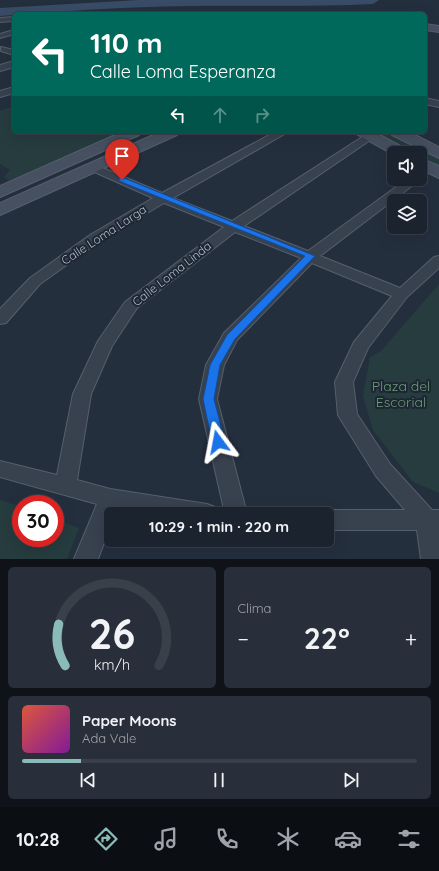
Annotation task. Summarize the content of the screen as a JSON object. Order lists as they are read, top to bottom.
{
  "streets": {
    "street": ["Calle Loma Larga", "Calle Loma Linda"]
  },
  "parks": ["Plaza del Escorial"],
  "page": {
    "turn": ["110 m", "Calle Loma Esperanza"],
    "limit": "30",
    "trip": "10:29 · 1 min · 220 m",
    "tile": "Clima",
    "heat": ["−", "22°", "+"],
    "song": ["Paper Moons", "Ada Vale"],
    "tabs": "10:28",
    "gauge": ["26", "km/h"]
  }
}
